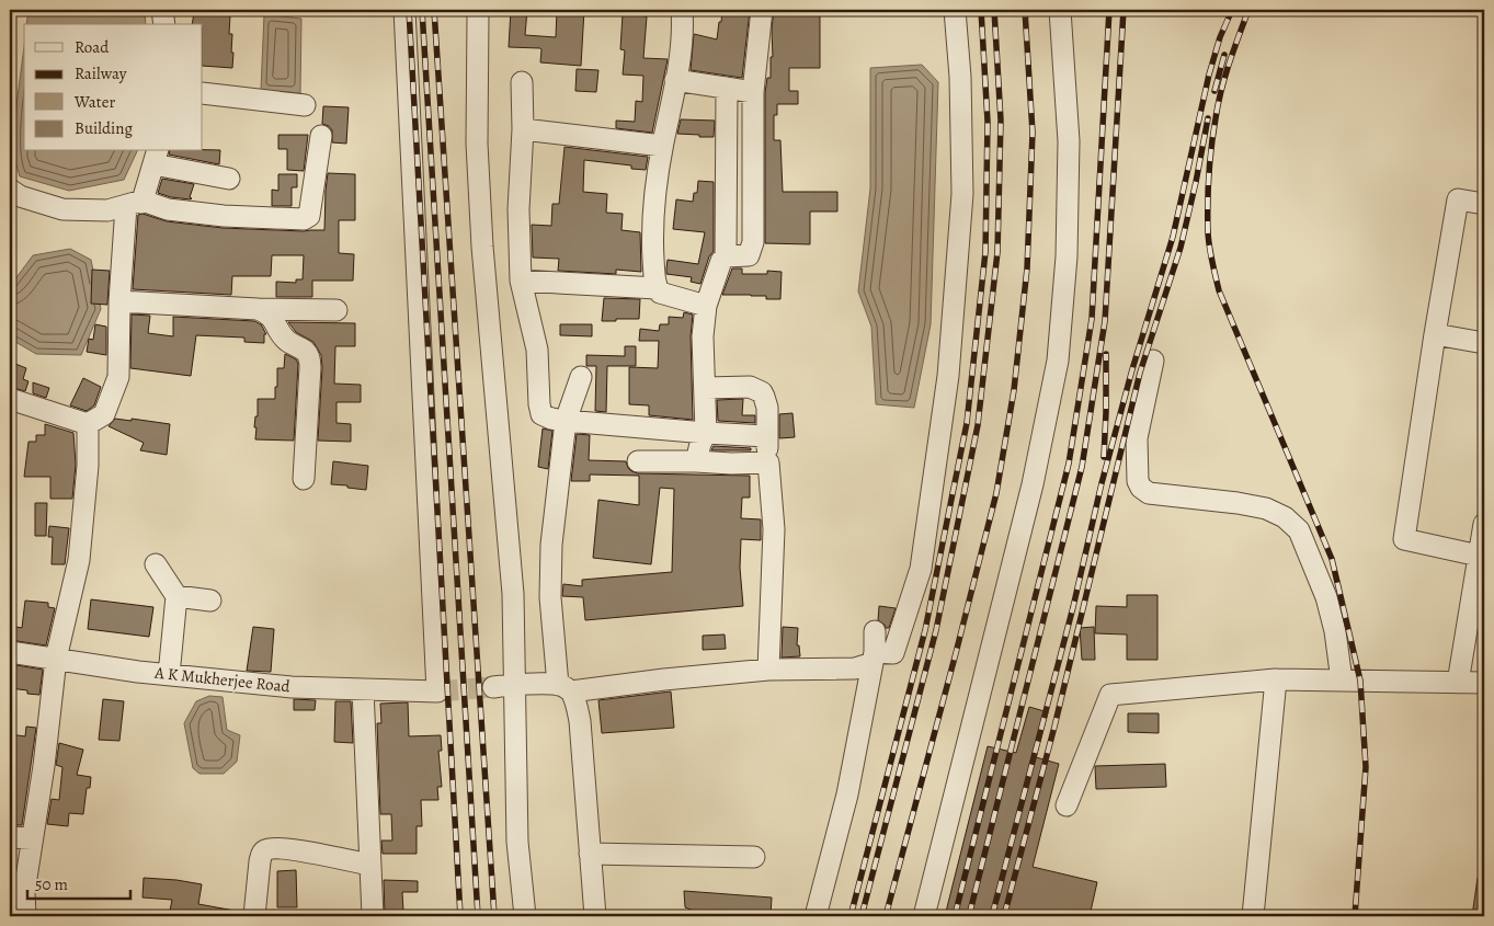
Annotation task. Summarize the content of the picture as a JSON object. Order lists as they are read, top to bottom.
{
  "streets": {
    "street": ["A K Mukherjee Road"]
  },
  "legend": [
    "Road",
    "Railway",
    "Water",
    "Building"
  ],
  "scale_bar": "50 m"
}
